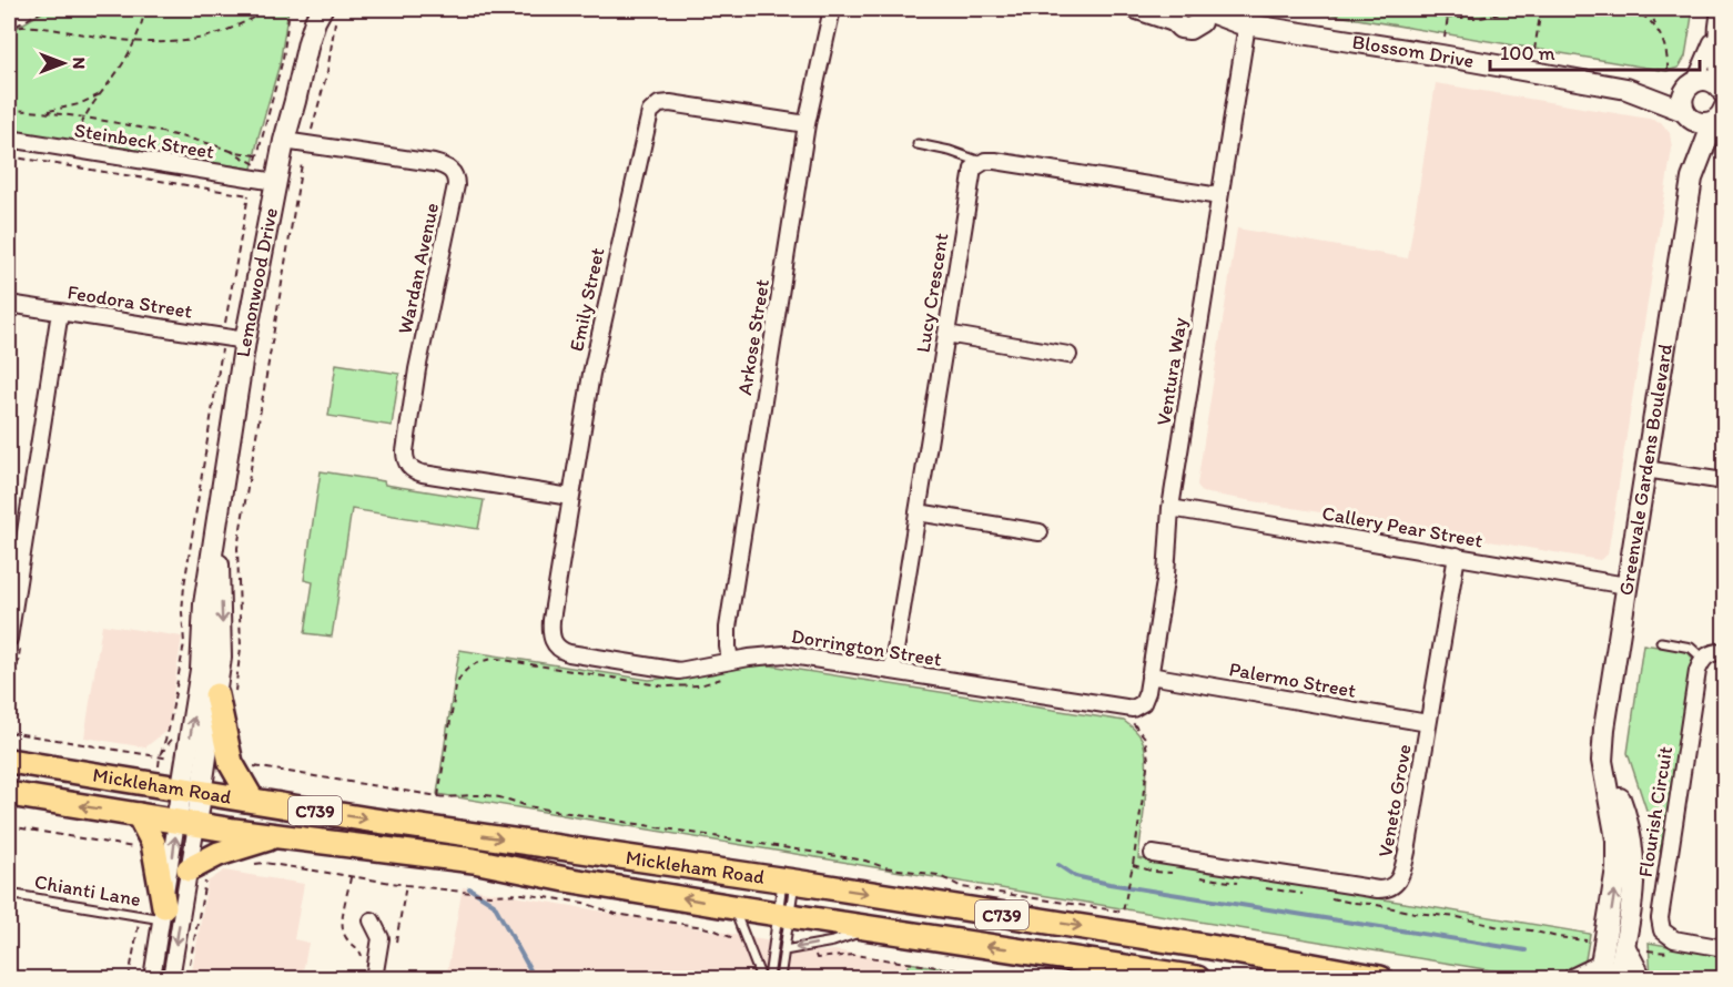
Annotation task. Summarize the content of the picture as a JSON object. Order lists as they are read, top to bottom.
{
  "streets": {
    "main road": ["Mickleham Road", "C739"],
    "street": [
      "Blossom Drive",
      "Steinbeck Street",
      "Wardan Avenue",
      "Lemonwood Drive",
      "Lucy Crescent",
      "Emily Street",
      "Feodora Street",
      "Arkose Street",
      "Ventura Way",
      "Greenvale Gardens Boulevard",
      "Callery Pear Street",
      "Dorrington Street",
      "Palermo Street",
      "Veneto Grove",
      "Flourish Circuit"
    ],
    "lane": ["Chianti Lane"]
  },
  "crossings": [
    ["Blossom Drive", "Ventura Way"],
    ["Blossom Drive", "Greenvale Gardens Boulevard"],
    ["Steinbeck Street", "Lemonwood Drive"],
    ["Wardan Avenue", "Lemonwood Drive"],
    ["Wardan Avenue", "Emily Street"],
    ["Lemonwood Drive", "Feodora Street"],
    ["Lemonwood Drive", "Mickleham Road"],
    ["Lucy Crescent", "Dorrington Street"],
    ["Emily Street", "Arkose Street"],
    ["Emily Street", "Dorrington Street"],
    ["Arkose Street", "Dorrington Street"],
    ["Ventura Way", "Callery Pear Street"],
    ["Ventura Way", "Dorrington Street"],
    ["Ventura Way", "Palermo Street"],
    ["Greenvale Gardens Boulevard", "Callery Pear Street"],
    ["Callery Pear Street", "Veneto Grove"],
    ["Palermo Street", "Veneto Grove"]
  ],
  "scale_bar": "100 m",
  "north": "right"
}
